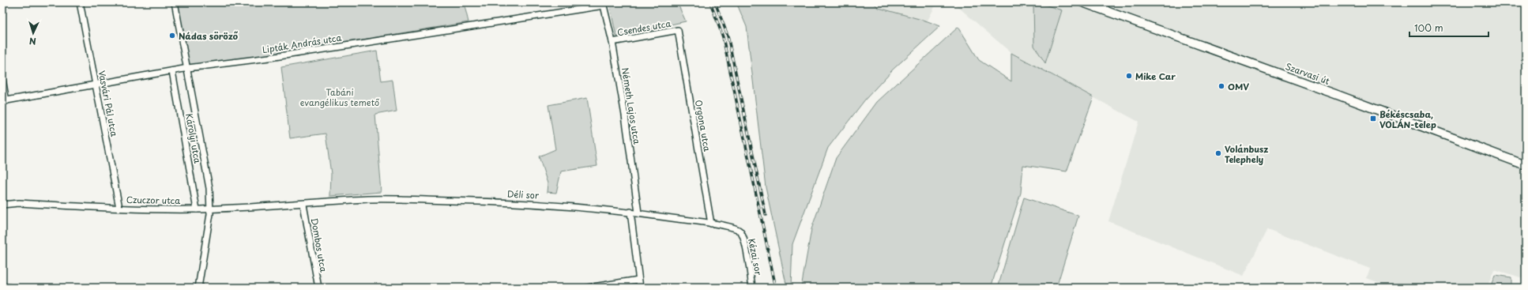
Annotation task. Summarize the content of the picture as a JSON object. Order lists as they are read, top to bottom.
{
  "streets": {
    "main road": ["Szarvasi út"],
    "street": [
      "Csendes utca",
      "Lipták András utca",
      "Vasvári Pál utca",
      "Németh Lajos utca",
      "Orgona utca",
      "Károlyi utca",
      "Déli sor",
      "Czuczor utca",
      "Dombos utca",
      "Kézai sor"
    ]
  },
  "crossings": [
    ["Csendes utca", "Németh Lajos utca"],
    ["Csendes utca", "Orgona utca"],
    ["Lipták András utca", "Vasvári Pál utca"],
    ["Lipták András utca", "Németh Lajos utca"],
    ["Lipták András utca", "Károlyi utca"],
    ["Vasvári Pál utca", "Czuczor utca"],
    ["Németh Lajos utca", "Déli sor"],
    ["Orgona utca", "Déli sor"],
    ["Károlyi utca", "Czuczor utca"],
    ["Déli sor", "Czuczor utca"],
    ["Déli sor", "Dombos utca"],
    ["Déli sor", "Kézai sor"],
    ["Czuczor utca", "Dombos utca"]
  ],
  "parks": ["Tabáni evangélikus temető"],
  "places": {
    "other": [
      "Nádas söröző",
      "Mike Car",
      "OMV",
      "Volánbusz Telephely"
    ],
    "transit": ["Békéscsaba, VOLÁN-telep"]
  },
  "scale_bar": "100 m",
  "north": "bottom"
}
